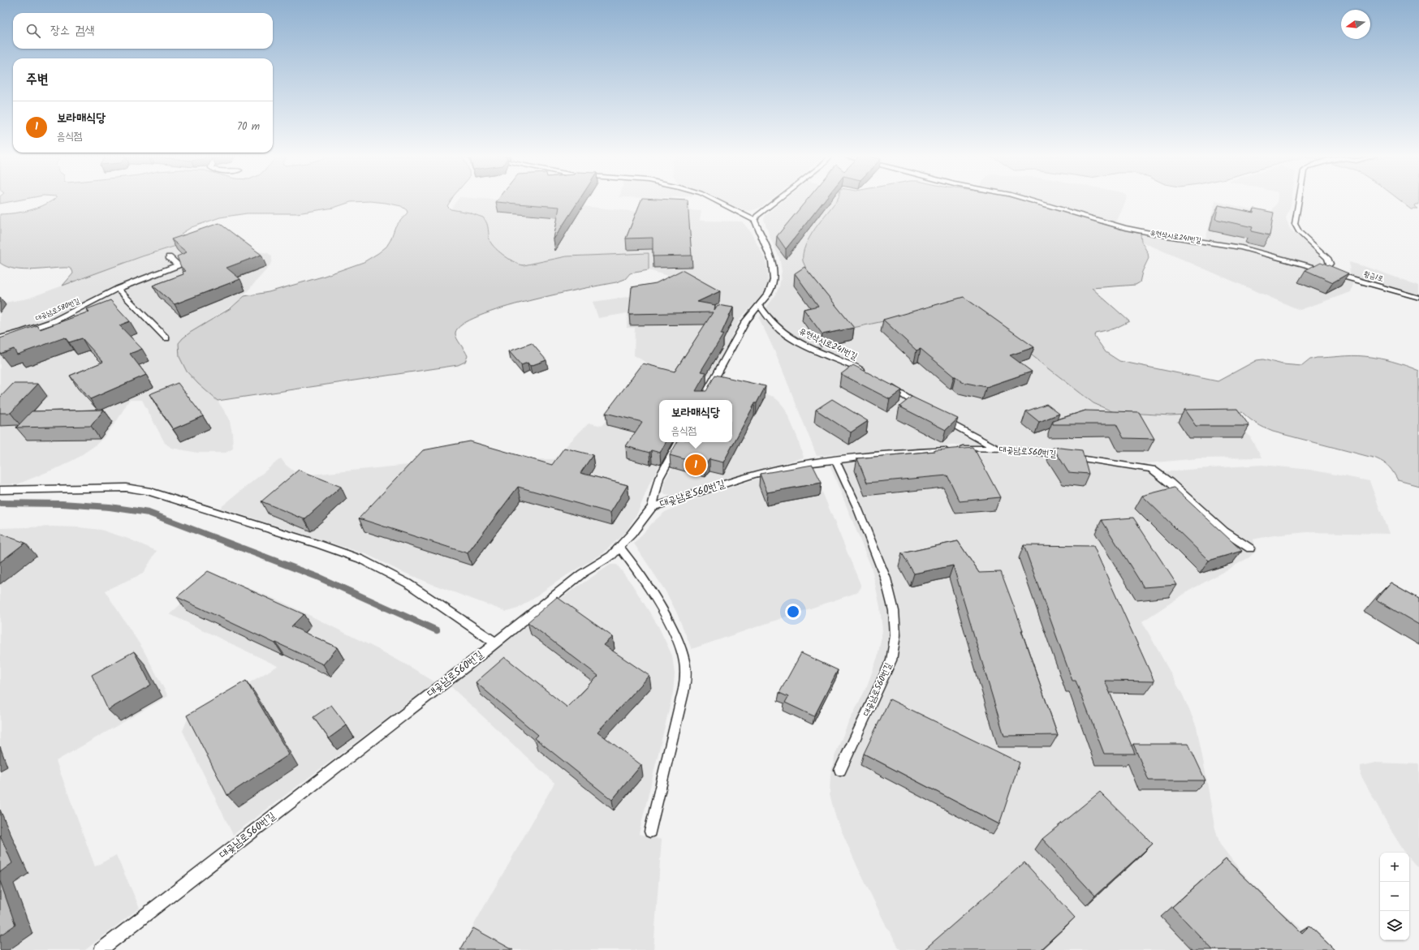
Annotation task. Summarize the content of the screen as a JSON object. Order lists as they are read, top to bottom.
{
  "streets": {
    "lane": [
      "유현삭시로241번길",
      "황금1로",
      "대곶남로580번길",
      "대곶남로560번길"
    ]
  },
  "crossings": [
    ["유현삭시로241번길", "황금1로"]
  ],
  "north": "left",
  "page": {
    "search": "장소 검색",
    "heading": "주변",
    "list": [
      {
        "mark": "1",
        "name": "보라매식당",
        "note": "음식점",
        "value": "70 m"
      }
    ],
    "popup": ["보라매식당", "음식점"],
    "pins": "1",
    "map_buttons": ["+", "−"]
  }
}
